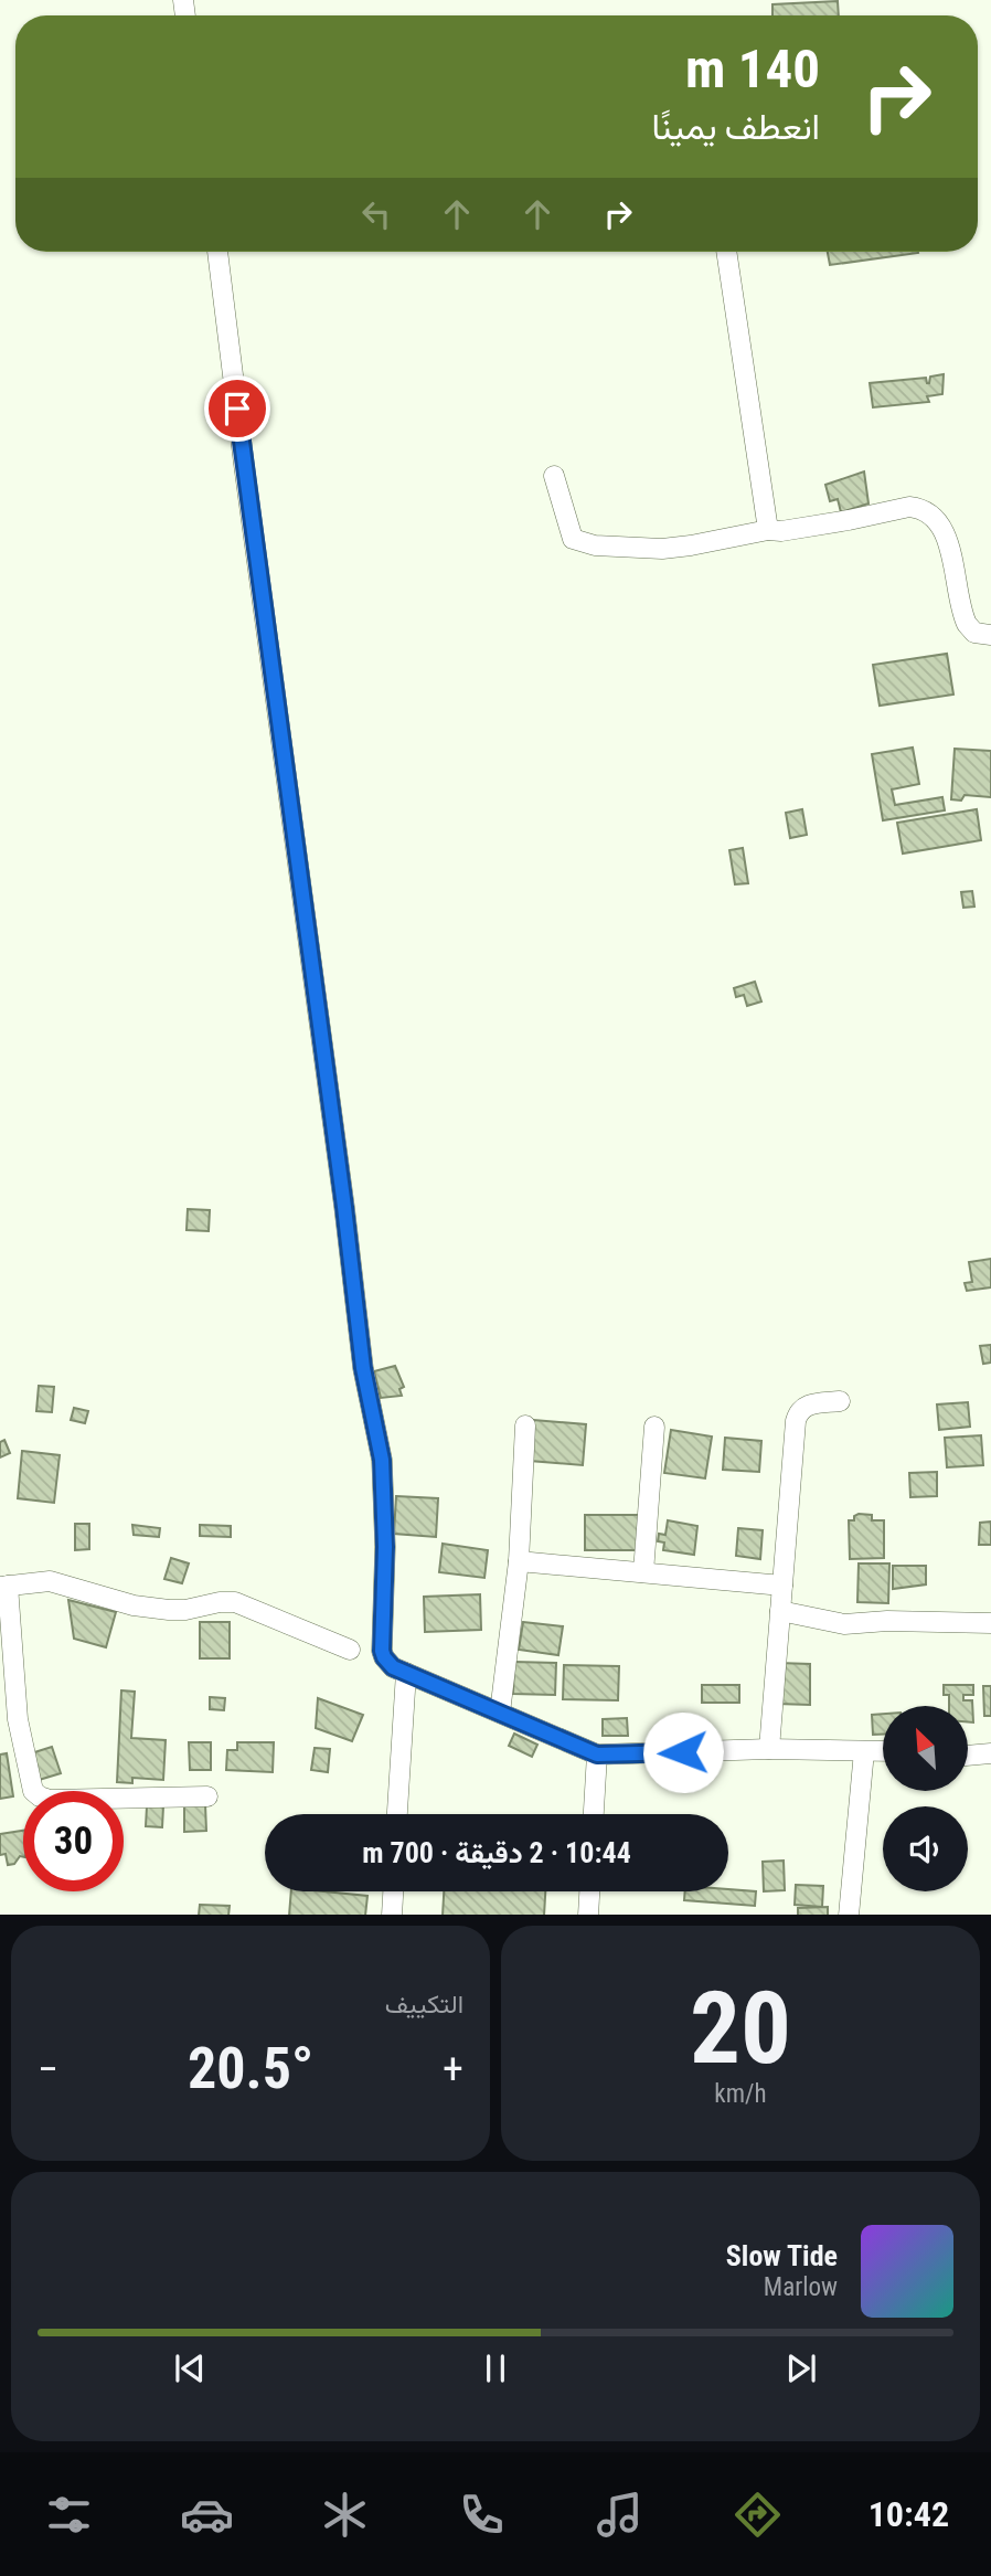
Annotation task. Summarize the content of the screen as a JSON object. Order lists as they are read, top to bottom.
{
  "north": "top left",
  "page": {
    "turn": ["140 m", "انعطف يمينًا"],
    "limit": "30",
    "trip": "10:44 · 2 دقيقة · 700 m",
    "tile": [
      ["20", "km/h"],
      "التكييف"
    ],
    "heat": ["−", "20.5°", "+"],
    "song": ["Slow Tide", "Marlow"],
    "tabs": "10:42"
  }
}
